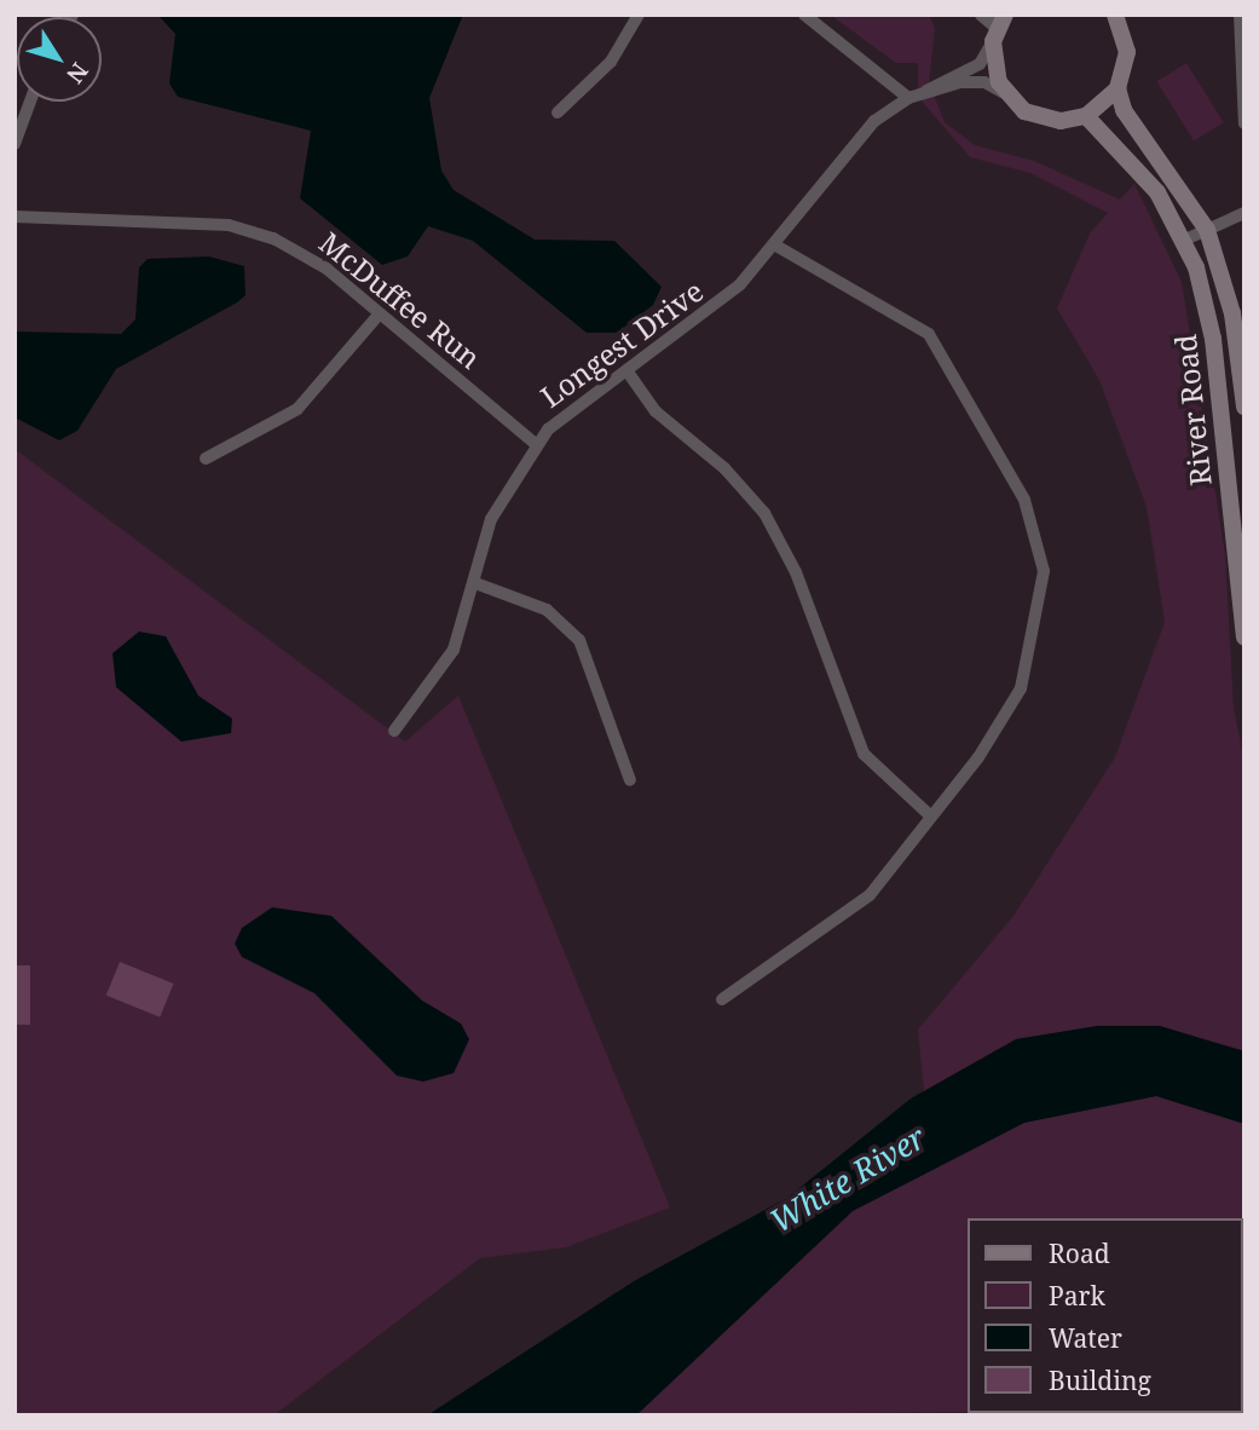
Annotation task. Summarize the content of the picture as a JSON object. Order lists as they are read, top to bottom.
{
  "streets": {
    "main road": ["River Road"],
    "street": ["McDuffee Run", "Longest Drive"]
  },
  "crossings": [
    ["McDuffee Run", "Longest Drive"]
  ],
  "water": ["White River"],
  "legend": [
    "Road",
    "Park",
    "Water",
    "Building"
  ],
  "north": "bottom right"
}
